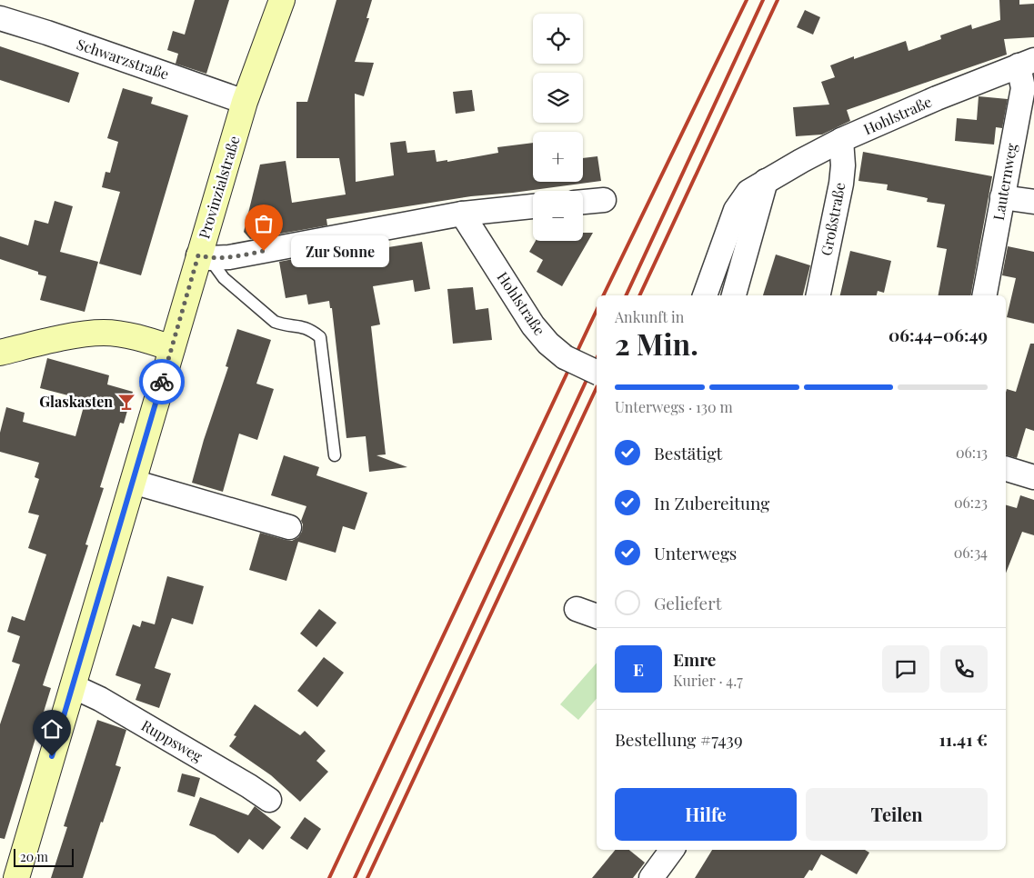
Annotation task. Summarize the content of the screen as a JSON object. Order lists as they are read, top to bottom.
{
  "streets": {
    "street": [
      "Schwarzstraße",
      "Hohlstraße",
      "Lauternweg",
      "Provinzialstraße",
      "Großstraße",
      "Ruppsweg"
    ]
  },
  "crossings": [
    ["Schwarzstraße", "Provinzialstraße"],
    ["Hohlstraße", "Lauternweg"],
    ["Hohlstraße", "Großstraße"],
    ["Provinzialstraße", "Ruppsweg"]
  ],
  "places": {
    "other": ["Zur Sonne"],
    "bar": ["Glaskasten"]
  },
  "scale_bar": "20 m",
  "page": {
    "map_buttons": ["+", "−"],
    "bubble": "Zur Sonne",
    "heading": ["2 Min.", "Ankunft in", "06:44–06:49"],
    "panel": [
      "Emre",
      "Kurier · 4.7",
      "Bestellung #7439",
      "11.41 €"
    ],
    "bar": "Unterwegs · 130 m",
    "list": [
      ["Bestätigt", "06:13"],
      ["In Zubereitung", "06:23"],
      ["Unterwegs", "06:34"],
      "Geliefert"
    ],
    "round": "E",
    "buttons": ["Hilfe", "Teilen"],
    "scale": "20 m"
  }
}
